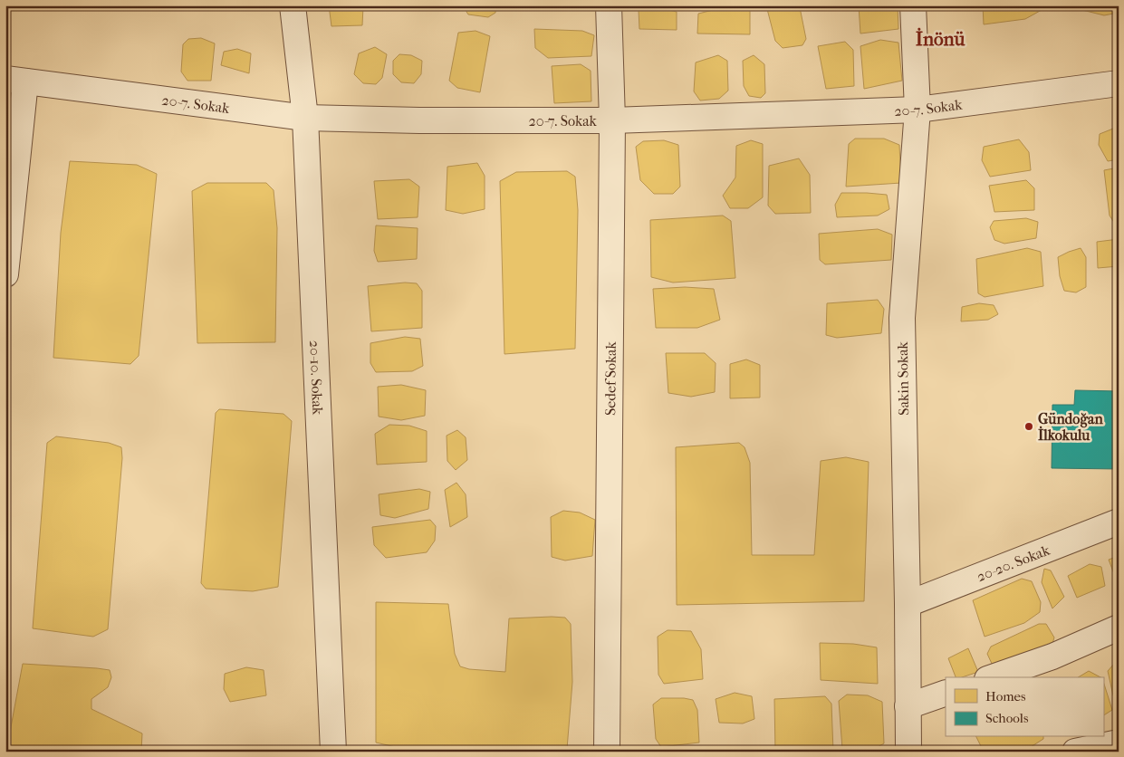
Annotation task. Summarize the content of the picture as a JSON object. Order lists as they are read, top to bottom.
{
  "streets": {
    "street": [
      "20-7. Sokak",
      "20-10. Sokak",
      "Sedef Sokak",
      "Sakin Sokak",
      "20-20. Sokak"
    ]
  },
  "crossings": [
    ["20-7. Sokak", "20-10. Sokak"],
    ["20-7. Sokak", "Sedef Sokak"],
    ["20-7. Sokak", "Sakin Sokak"],
    ["Sakin Sokak", "20-20. Sokak"]
  ],
  "districts": ["İnönü"],
  "places": ["Gündoğan İlkokulu"],
  "legend": ["Homes", "Schools"]
}
